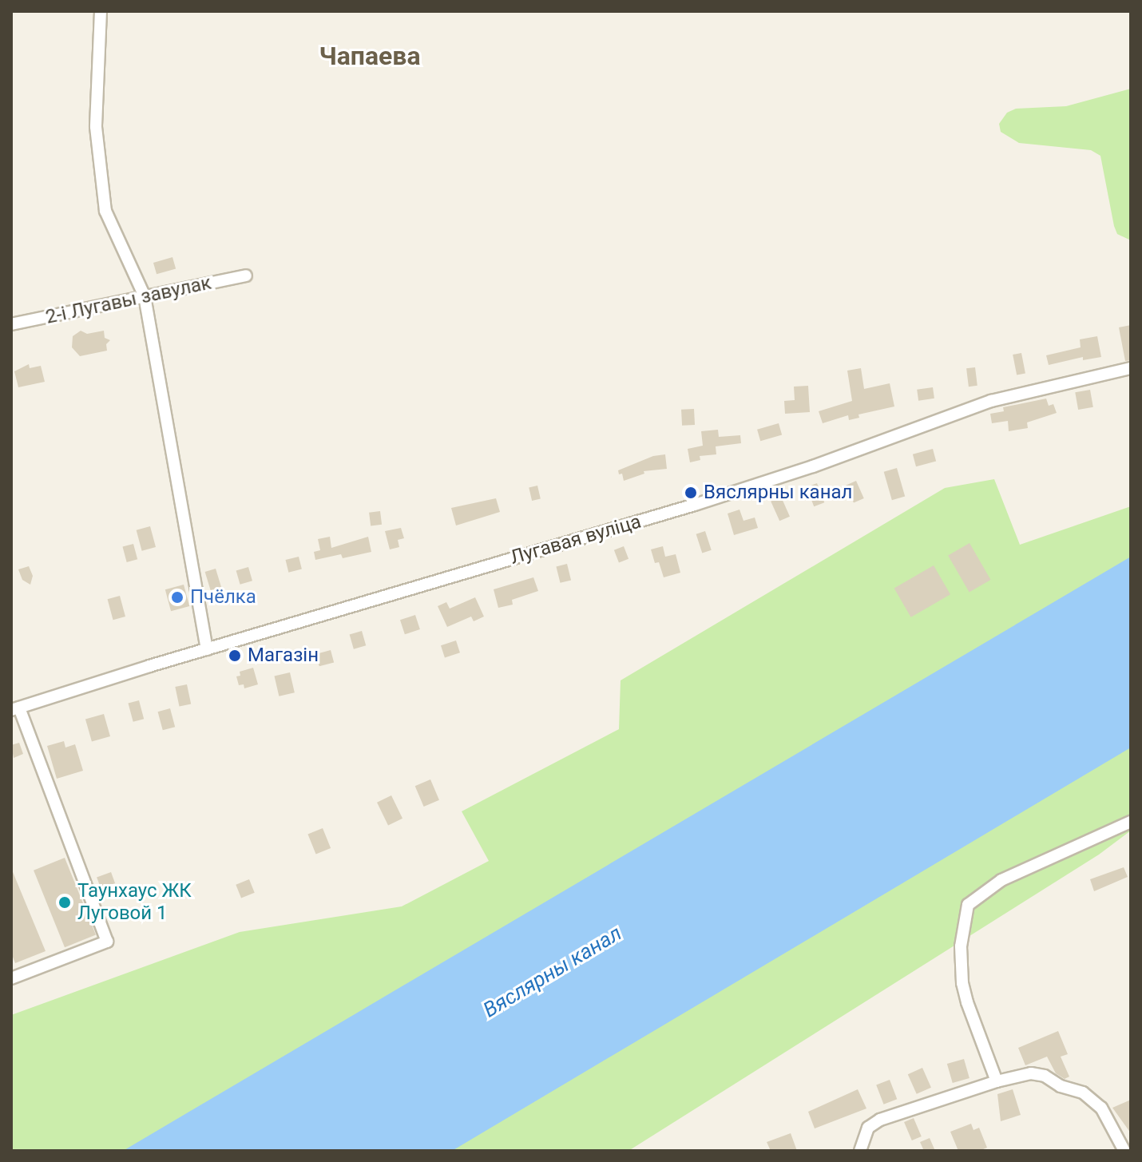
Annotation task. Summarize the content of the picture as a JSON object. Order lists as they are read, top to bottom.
{
  "streets": {
    "street": ["2-і Лугавы завулак", "Лугавая вуліца"]
  },
  "districts": ["Чапаева"],
  "water": ["Вяслярны канал"],
  "places": [
    "Вяслярны канал",
    "Пчёлка",
    "Магазін",
    "Таунхаус ЖК Луговой 1"
  ]
}
